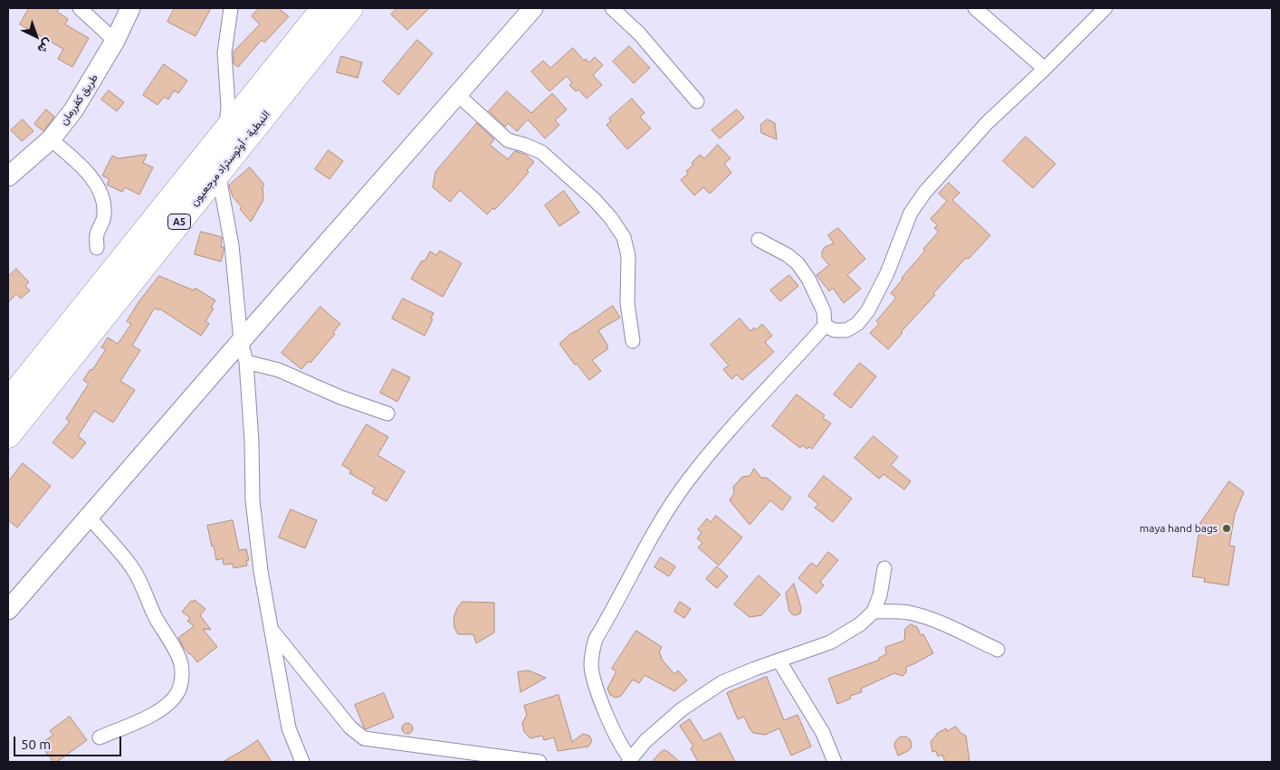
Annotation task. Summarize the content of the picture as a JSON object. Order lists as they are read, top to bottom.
{
  "streets": {
    "highway": ["النبطية - أوتوستراد مرجعيون", "A5"],
    "street": ["طريق كفررمان"]
  },
  "places": ["maya hand bags"],
  "scale_bar": "50 m",
  "north": "bottom right"
}
